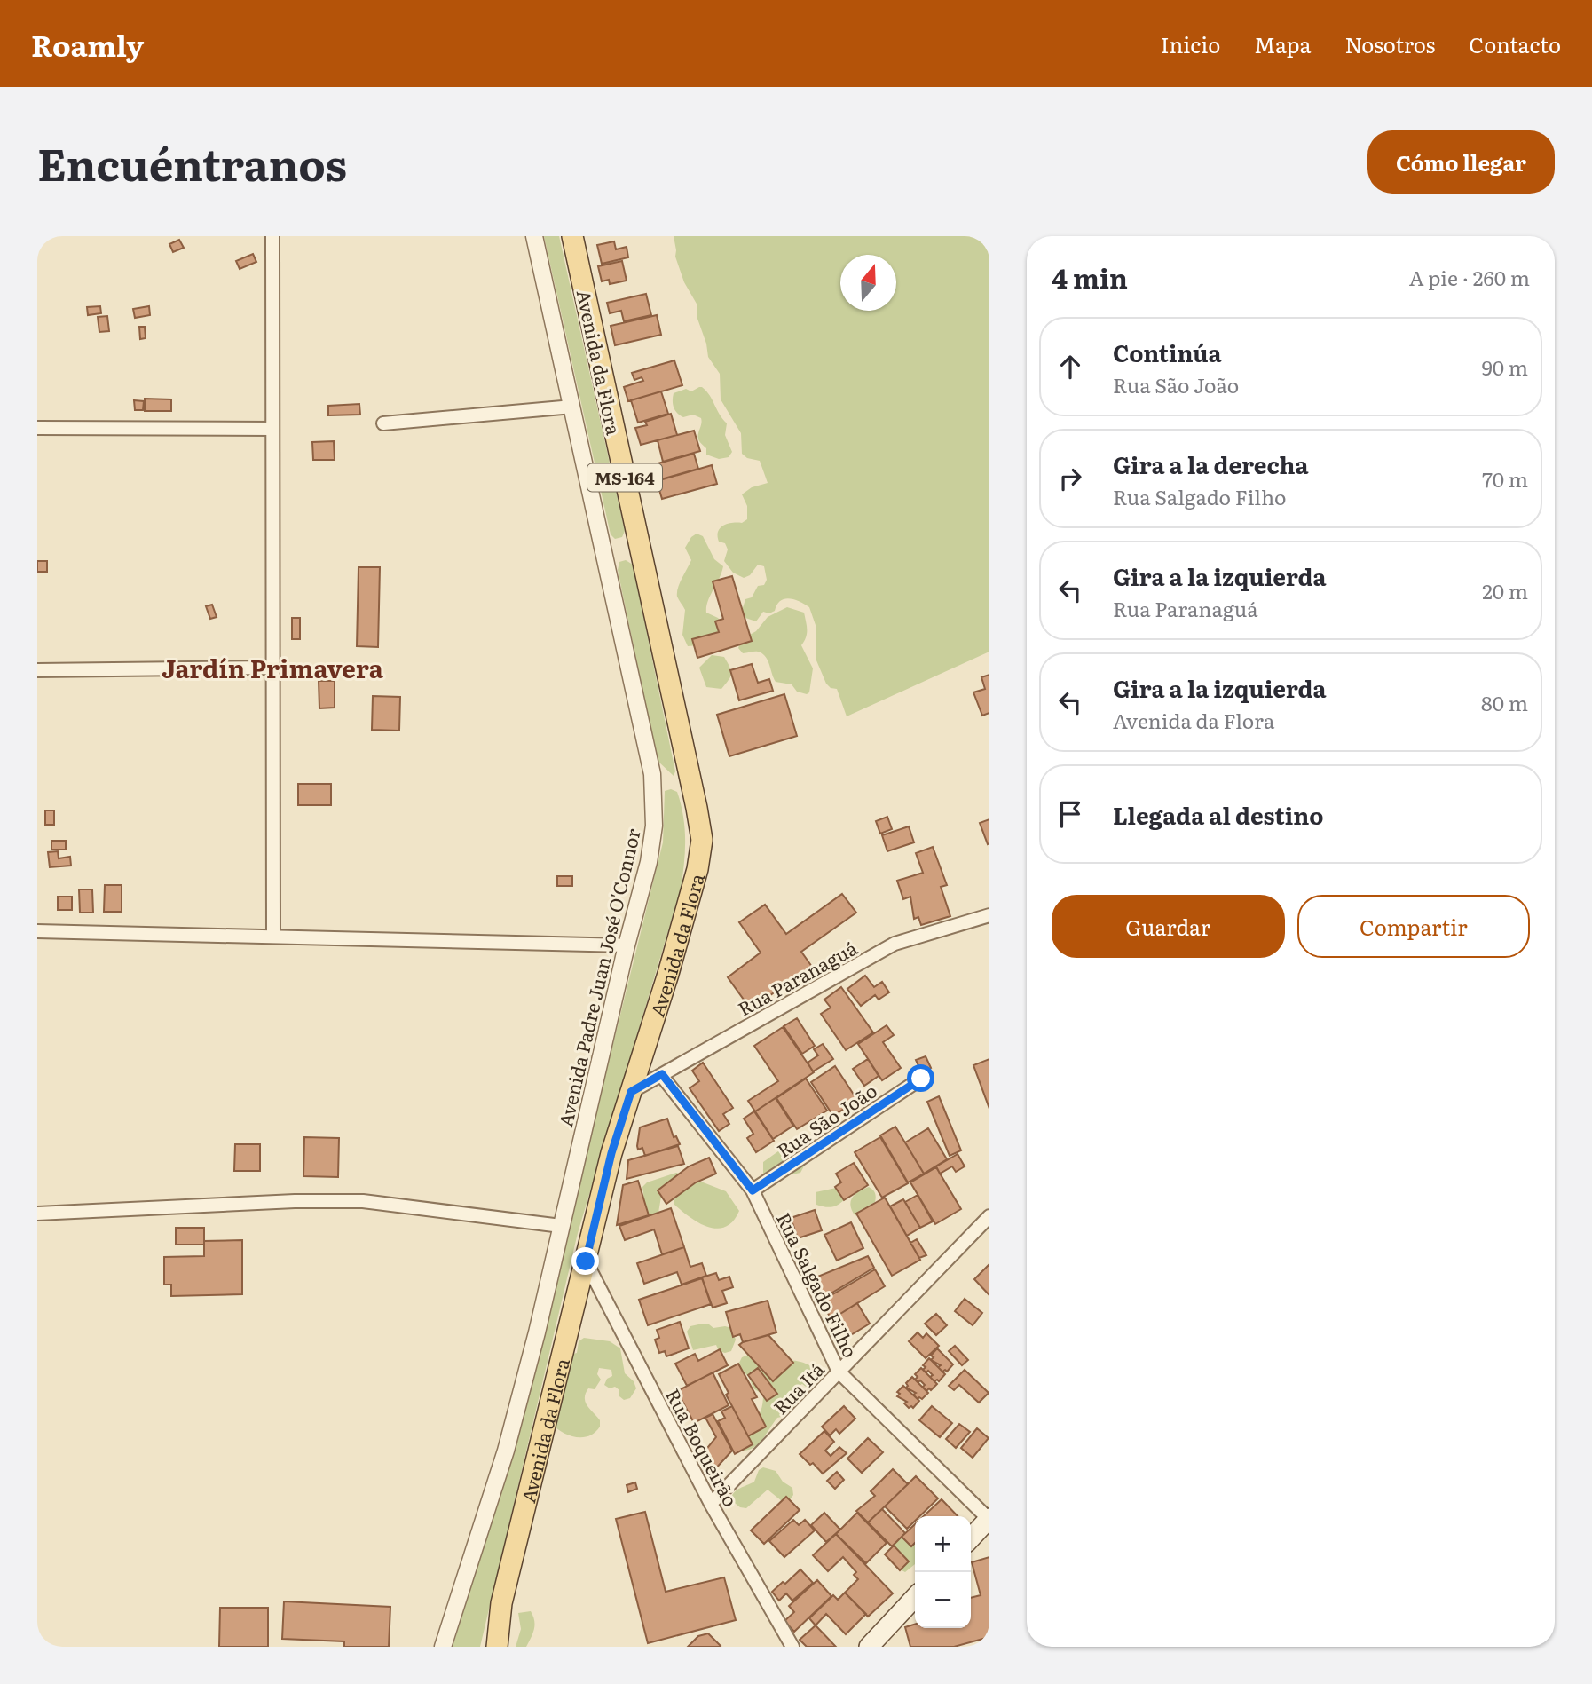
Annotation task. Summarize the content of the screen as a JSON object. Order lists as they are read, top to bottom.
{
  "streets": {
    "main road": ["Avenida da Flora", "MS-164"],
    "street": [
      "Avenida Padre Juan José O'Connor",
      "Rua Paranaguá",
      "Rua São João",
      "Rua Salgado Filho",
      "Rua Itá",
      "Rua Boqueirão"
    ]
  },
  "crossings": [
    ["Avenida da Flora", "Rua Paranaguá"],
    ["Avenida da Flora", "Rua Boqueirão"],
    ["Rua Paranaguá", "Rua Salgado Filho"],
    ["Rua São João", "Rua Salgado Filho"],
    ["Rua Salgado Filho", "Rua Itá"],
    ["Rua Itá", "Rua Boqueirão"]
  ],
  "districts": ["Jardín Primavera"],
  "north": "top",
  "page": {
    "header": "Roamly",
    "nav": [
      "Inicio",
      "Mapa",
      "Nosotros",
      "Contacto"
    ],
    "title": "Encuéntranos",
    "buttons": [
      "Cómo llegar",
      ["Guardar", "Compartir"]
    ],
    "heading": ["4 min", "A pie · 260 m"],
    "list": [
      ["Continúa", "Rua São João", "90 m"],
      ["Gira a la derecha", "Rua Salgado Filho", "70 m"],
      ["Gira a la izquierda", "Rua Paranaguá", "20 m"],
      ["Gira a la izquierda", "Avenida da Flora", "80 m"],
      "Llegada al destino"
    ],
    "map_buttons": ["+", "−"]
  }
}
